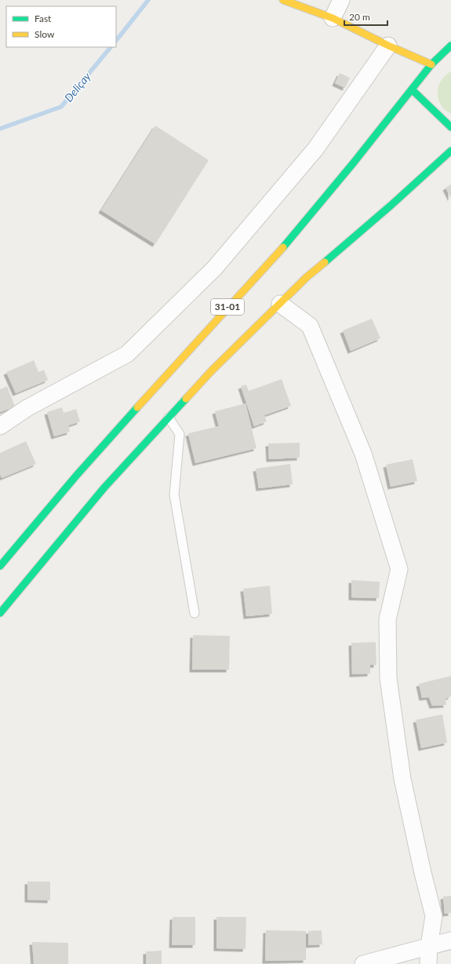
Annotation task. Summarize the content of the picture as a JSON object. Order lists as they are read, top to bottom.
{
  "streets": {
    "main road": ["31-01"]
  },
  "water": ["Deliçay"],
  "legend": ["Fast", "Slow"],
  "scale_bar": "20 m"
}
